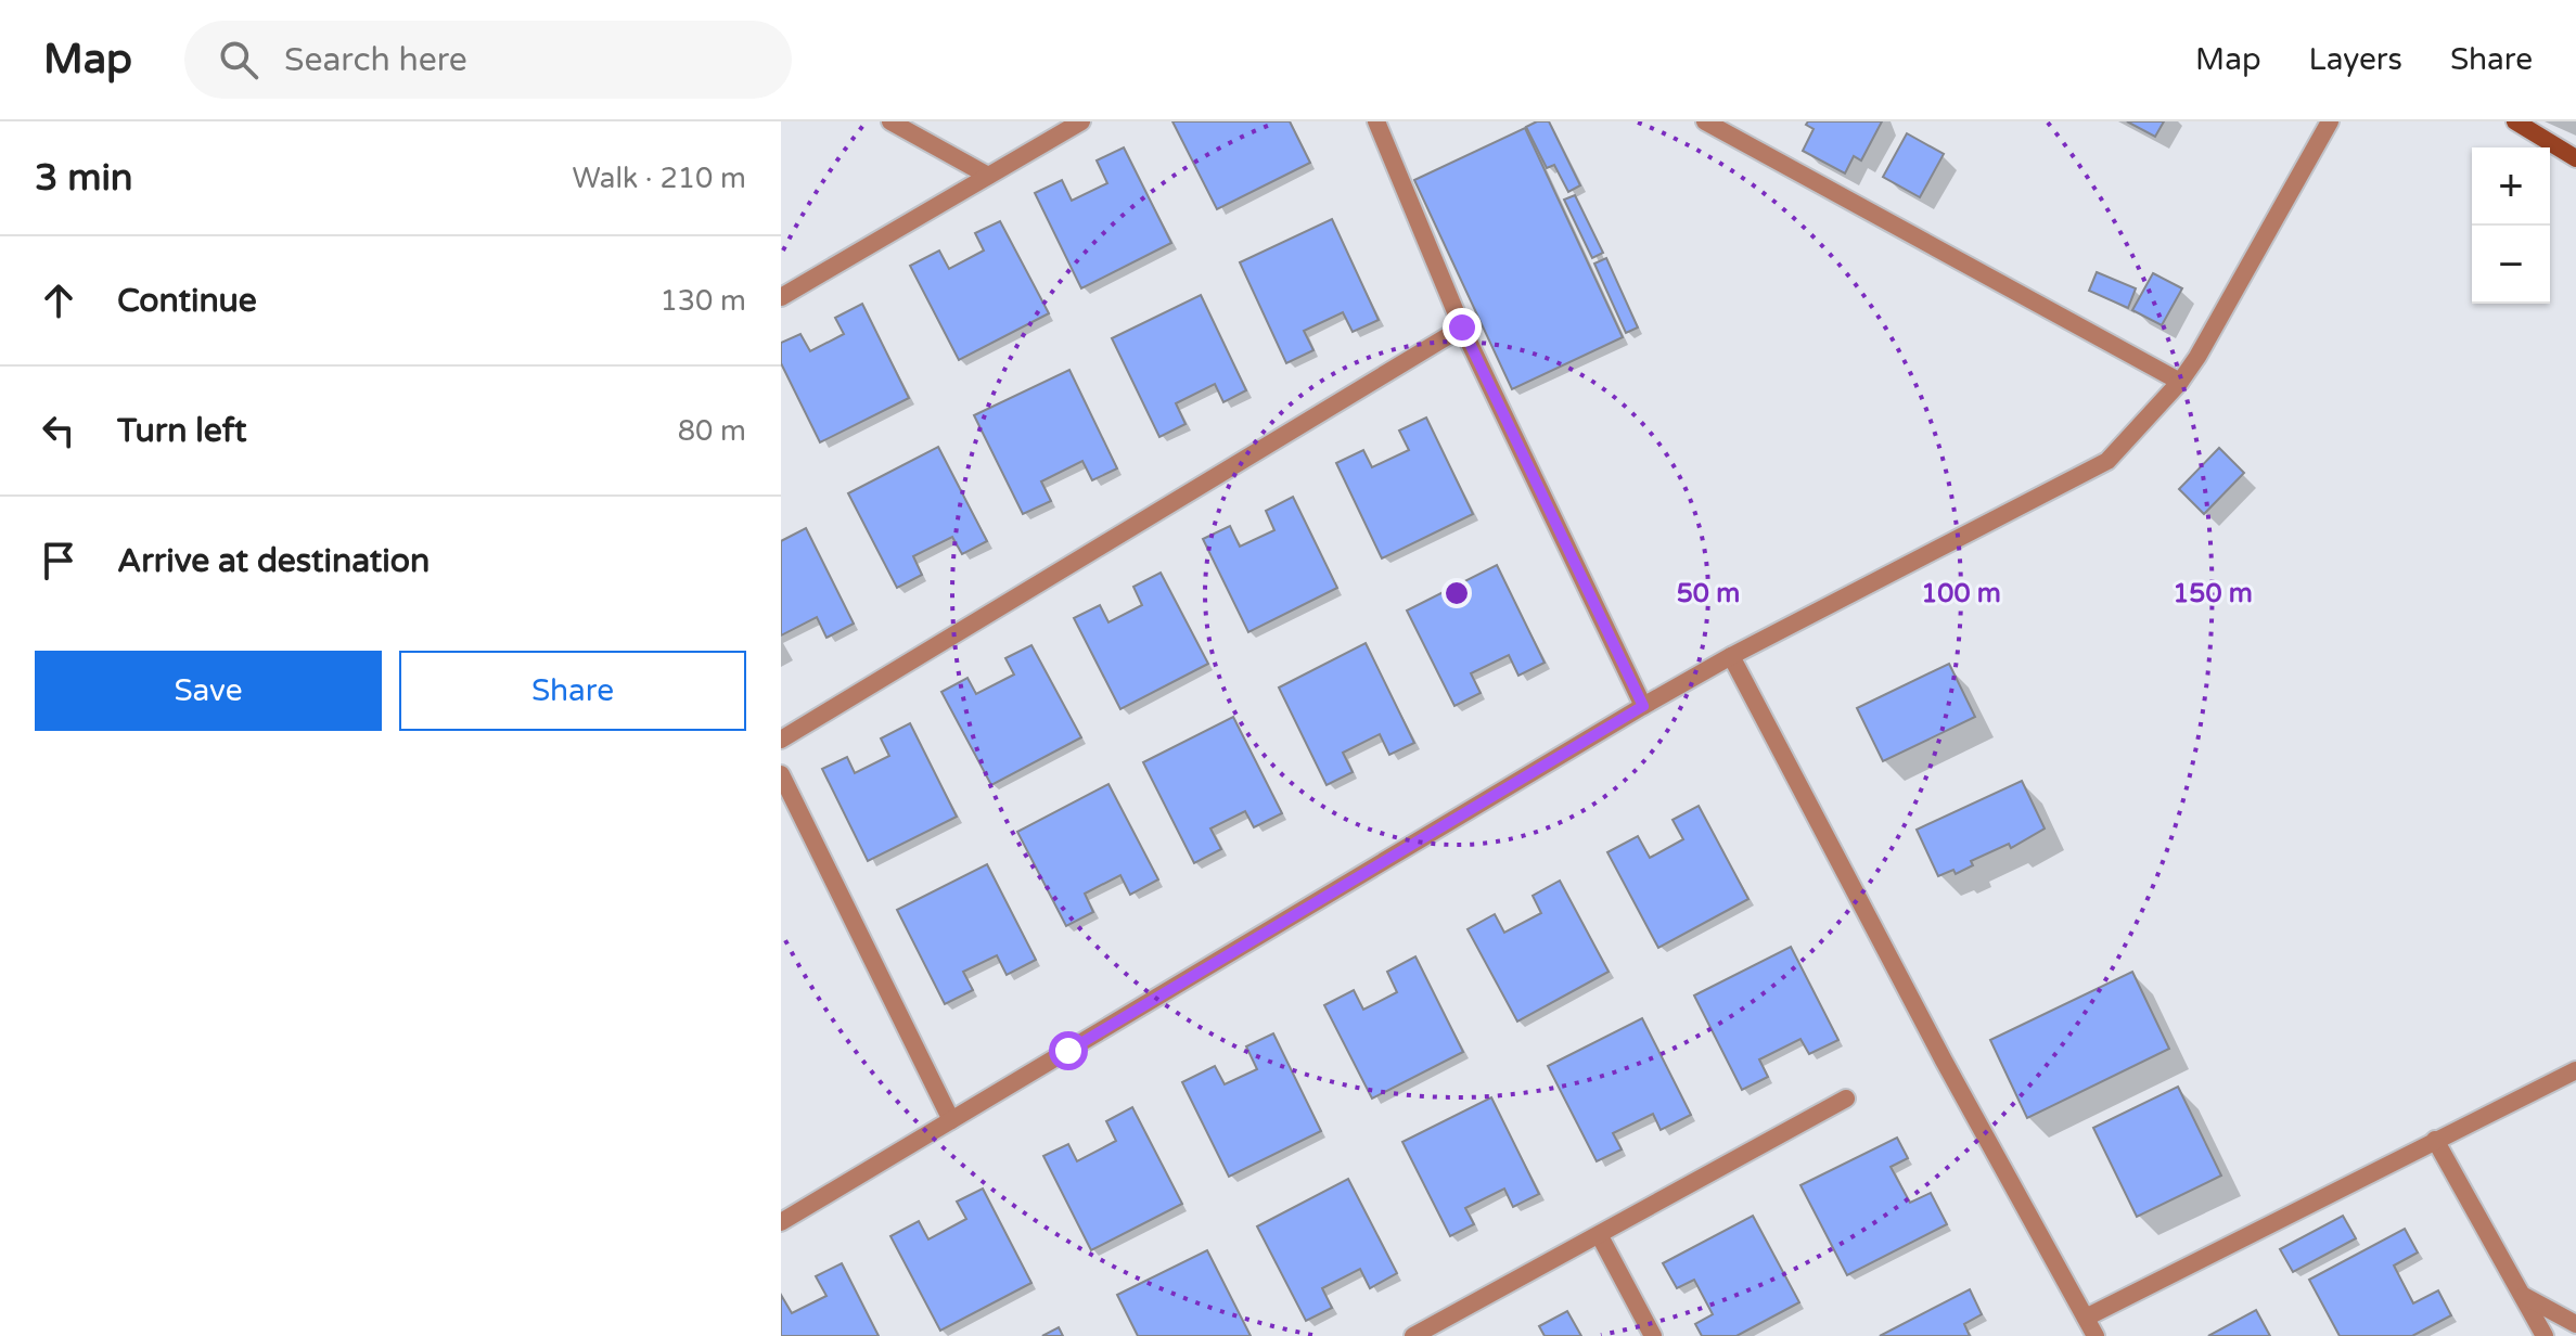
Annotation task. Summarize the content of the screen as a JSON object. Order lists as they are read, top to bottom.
{
  "page": {
    "header": "Map",
    "search": "Search here",
    "nav": ["Map", "Layers", "Share"],
    "heading": ["3 min", "Walk · 210 m"],
    "map_buttons": ["+", "−"],
    "list": [
      ["Continue", "130 m"],
      ["Turn left", "80 m"],
      "Arrive at destination"
    ],
    "buttons": ["Save", "Share"]
  },
  "rings": ["50 m", "100 m", "150 m"]
}
